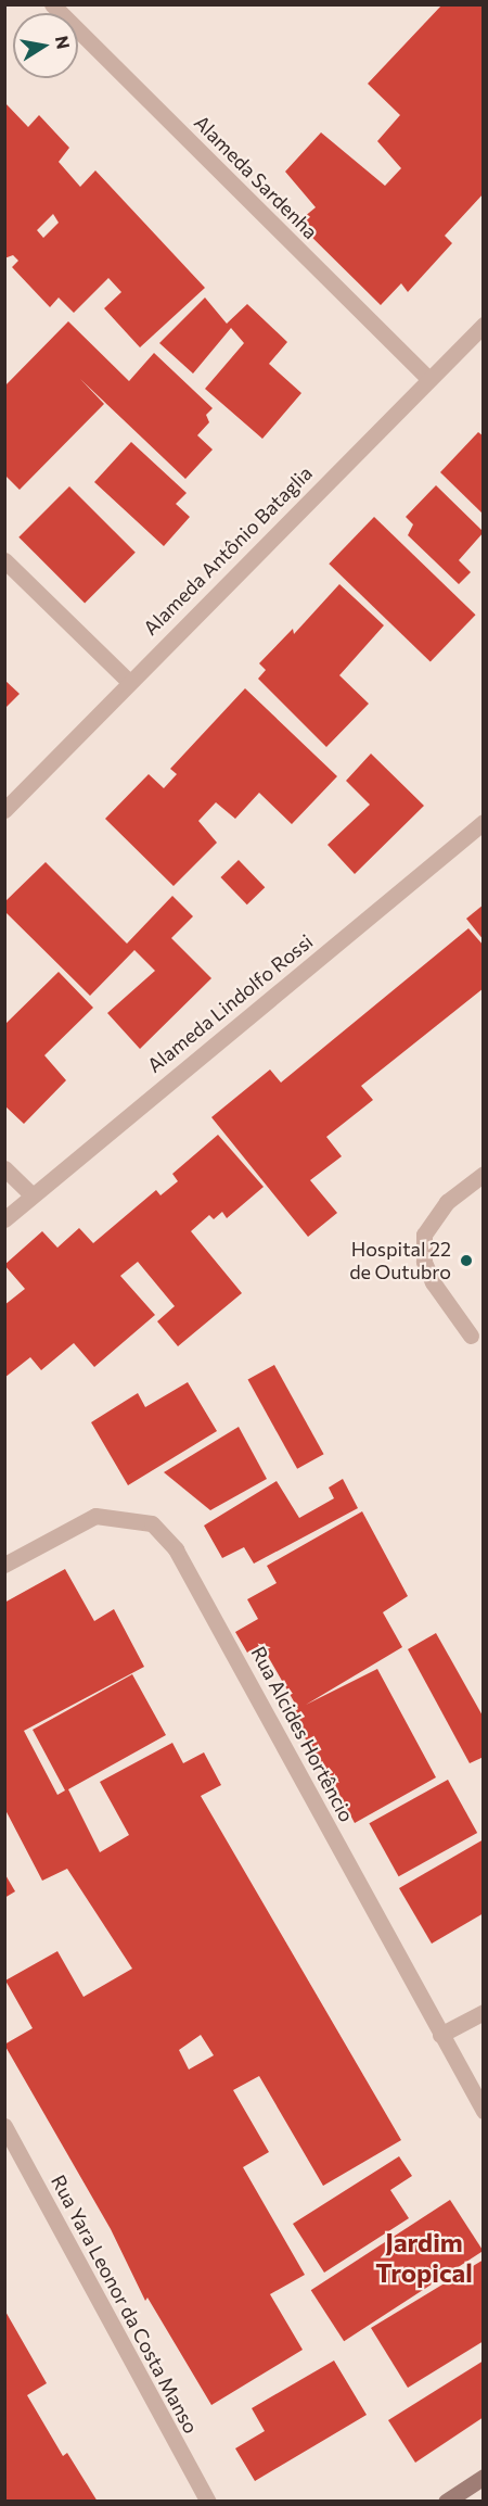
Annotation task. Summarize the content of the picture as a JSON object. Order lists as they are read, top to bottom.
{
  "streets": {
    "street": [
      "Alameda Sardenha",
      "Alameda Antônio Bataglia",
      "Alameda Lindolfo Rossi",
      "Rua Alcides Hortêncio",
      "Rua Yara Leonor da Costa Manso"
    ]
  },
  "crossings": [
    ["Alameda Sardenha", "Alameda Antônio Bataglia"]
  ],
  "districts": ["Jardim Tropical"],
  "places": ["Hospital 22 de Outubro"],
  "north": "right"
}
